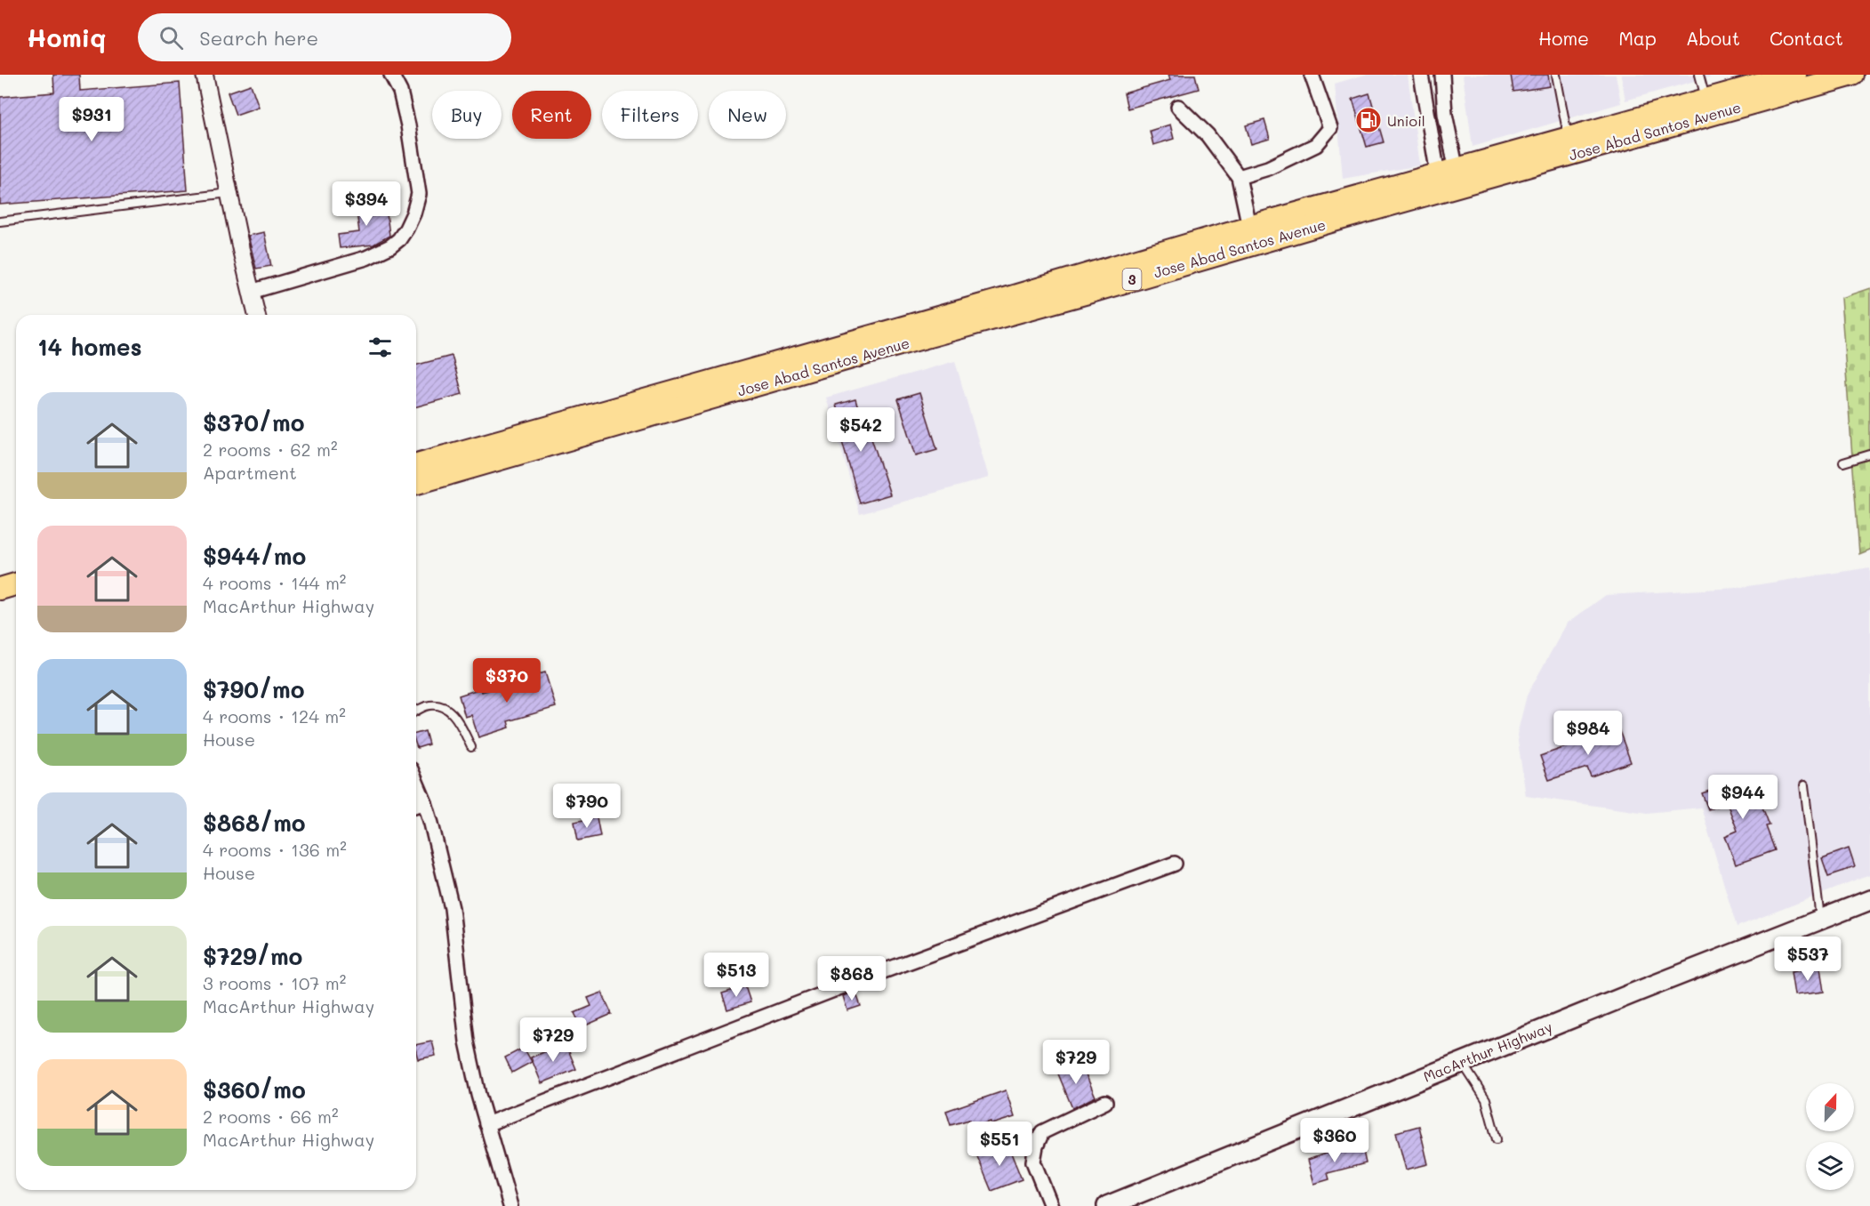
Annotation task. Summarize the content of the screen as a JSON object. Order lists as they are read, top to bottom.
{
  "streets": {
    "highway": ["Jose Abad Santos Avenue", "3"],
    "main road": ["MacArthur Highway"]
  },
  "places": {
    "fuel station": ["Unioil"]
  },
  "north": "top",
  "page": {
    "header": "Homiq",
    "search": "Search here",
    "nav": [
      "Home",
      "Map",
      "About",
      "Contact"
    ],
    "chip": [
      "Buy",
      "Rent",
      "Filters",
      "New"
    ],
    "price": [
      "$931",
      "$394",
      "$542",
      "$370",
      "$984",
      "$944",
      "$790",
      "$537",
      "$513",
      "$868",
      "$729",
      "$729",
      "$360",
      "$551"
    ],
    "heading": "14 homes",
    "list": [
      {
        "name": "$370/mo",
        "note": "2 rooms · 62 m² · Apartment"
      },
      {
        "name": "$944/mo",
        "note": "4 rooms · 144 m² · MacArthur Highway"
      },
      {
        "name": "$790/mo",
        "note": "4 rooms · 124 m² · House"
      },
      {
        "name": "$868/mo",
        "note": "4 rooms · 136 m² · House"
      },
      {
        "name": "$729/mo",
        "note": "3 rooms · 107 m² · MacArthur Highway"
      },
      {
        "name": "$360/mo",
        "note": "2 rooms · 66 m² · MacArthur Highway"
      }
    ]
  }
}
